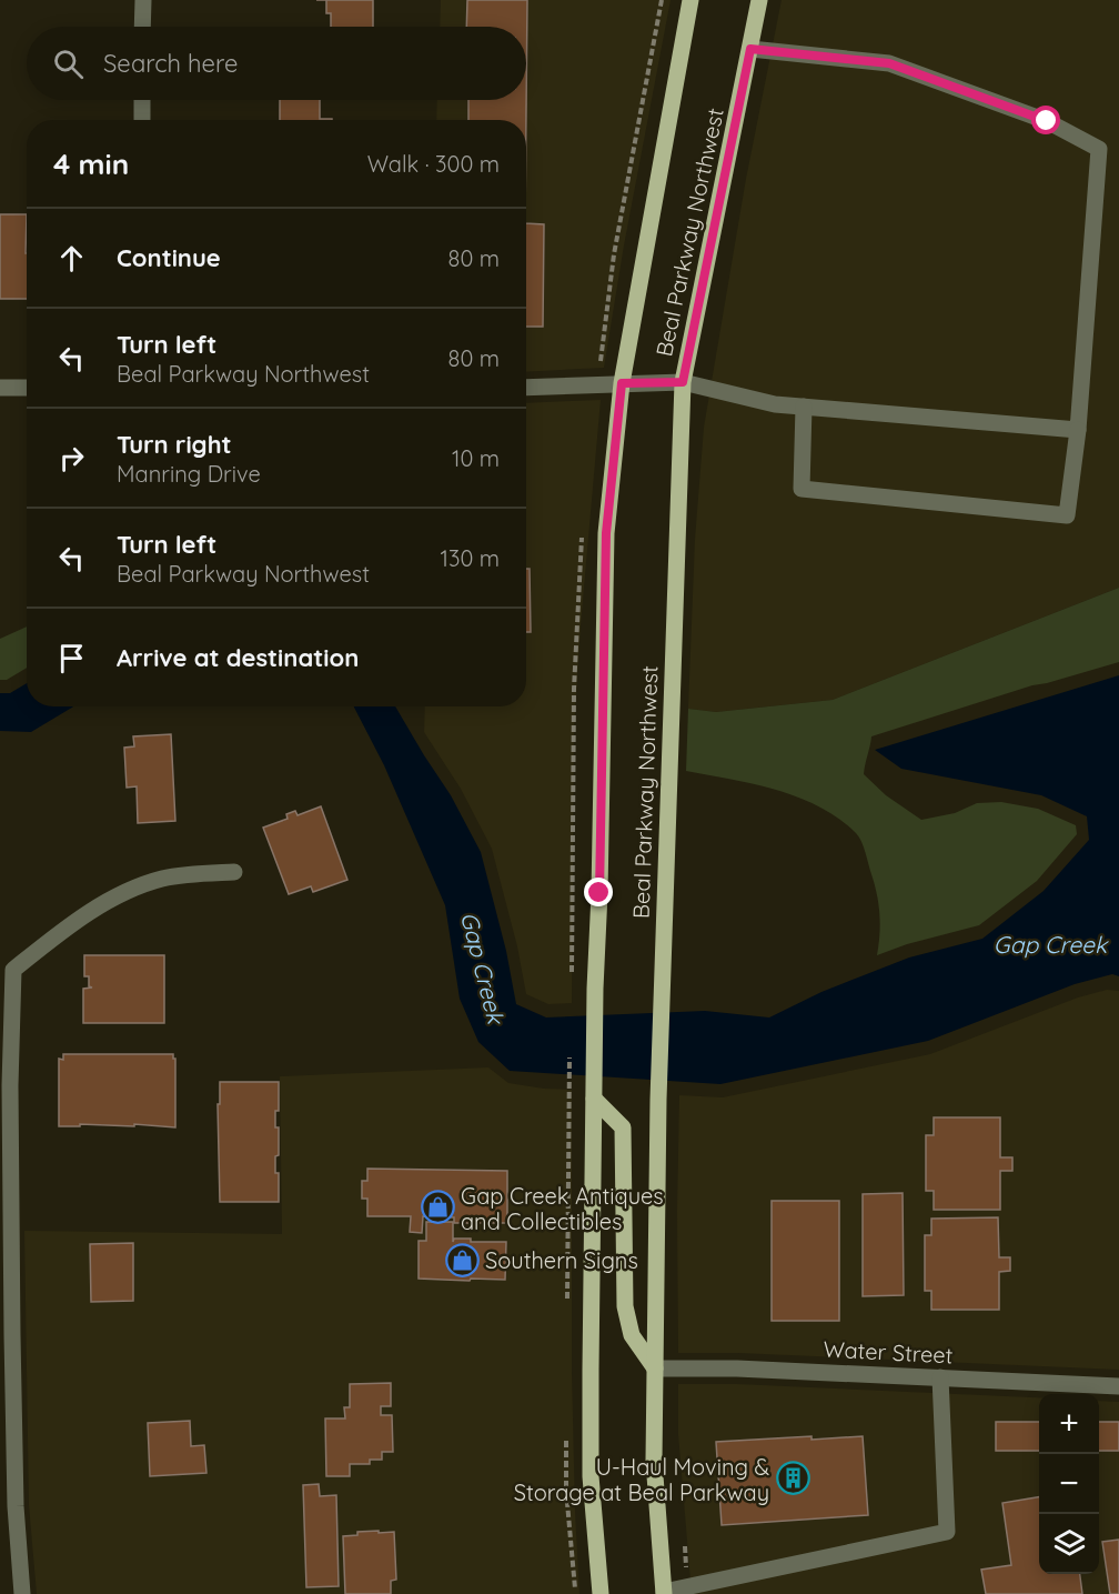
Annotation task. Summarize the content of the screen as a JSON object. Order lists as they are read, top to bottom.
{
  "streets": {
    "main road": ["Beal Parkway Northwest"],
    "street": ["Water Street"]
  },
  "crossings": [
    ["Beal Parkway Northwest", "Water Street"]
  ],
  "water": ["Gap Creek"],
  "places": {
    "shop": ["Gap Creek Antiques and Collectibles", "Southern Signs"],
    "building": ["U-Haul Moving & Storage at Beal Parkway"]
  },
  "page": {
    "search": "Search here",
    "heading": ["4 min", "Walk · 300 m"],
    "list": [
      ["Continue", "80 m"],
      ["Turn left", "Beal Parkway Northwest", "80 m"],
      ["Turn right", "Manring Drive", "10 m"],
      ["Turn left", "Beal Parkway Northwest", "130 m"],
      "Arrive at destination"
    ],
    "map_buttons": ["+", "−"]
  }
}
